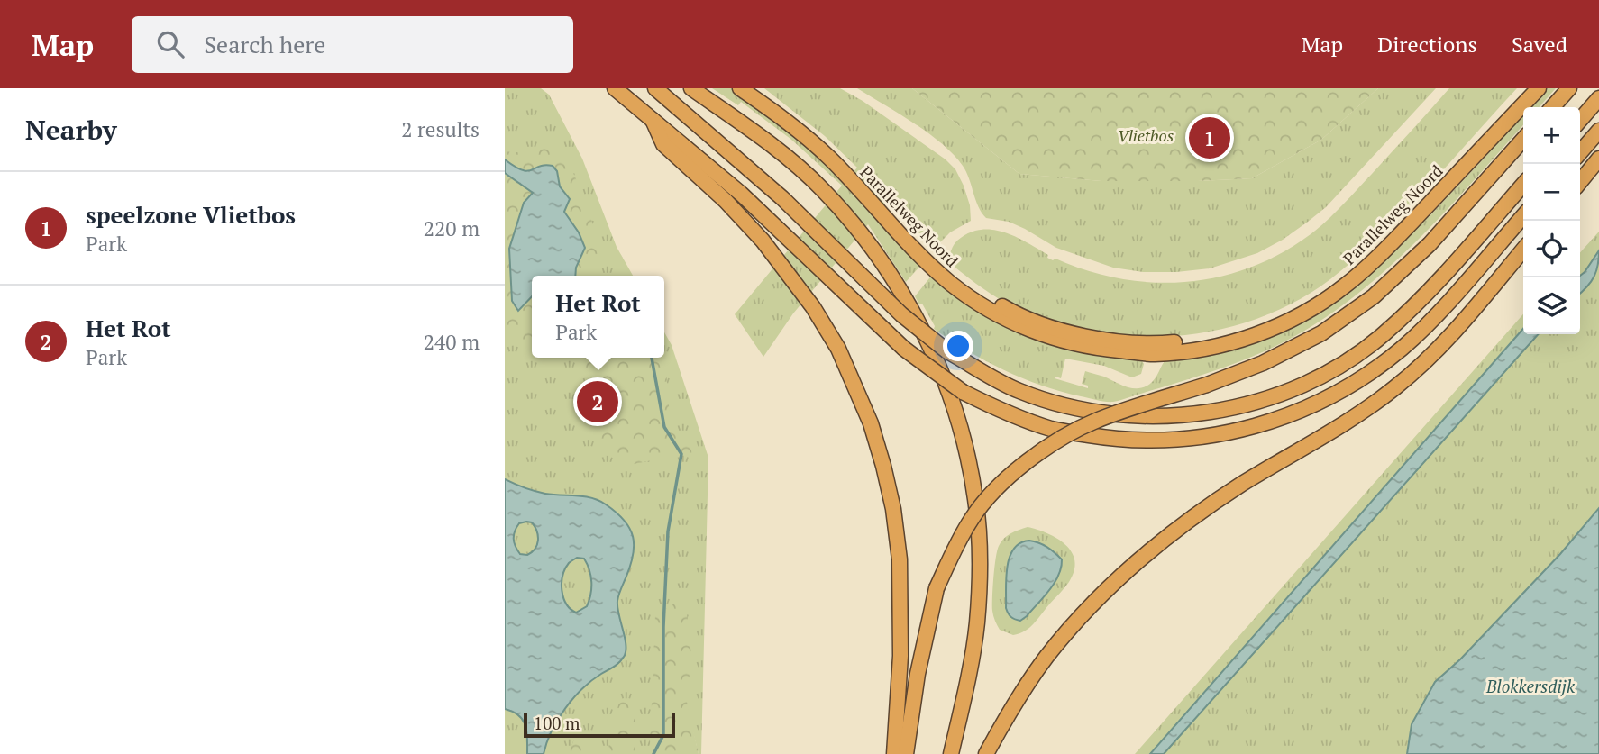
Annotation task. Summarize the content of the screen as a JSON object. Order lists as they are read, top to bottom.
{
  "streets": {
    "highway": ["Parallelweg Noord"]
  },
  "water": ["Blokkersdijk"],
  "parks": ["Vlietbos"],
  "scale_bar": "100 m",
  "page": {
    "header": "Map",
    "search": "Search here",
    "nav": ["Map", "Directions", "Saved"],
    "heading": ["Nearby", "2 results"],
    "map_buttons": ["+", "−"],
    "pins": ["1", "2"],
    "list": [
      {
        "mark": "1",
        "name": "speelzone Vlietbos",
        "note": "Park",
        "value": "220 m"
      },
      {
        "mark": "2",
        "name": "Het Rot",
        "note": "Park",
        "value": "240 m"
      }
    ],
    "popup": ["Het Rot", "Park"],
    "scale": "100 m"
  }
}
